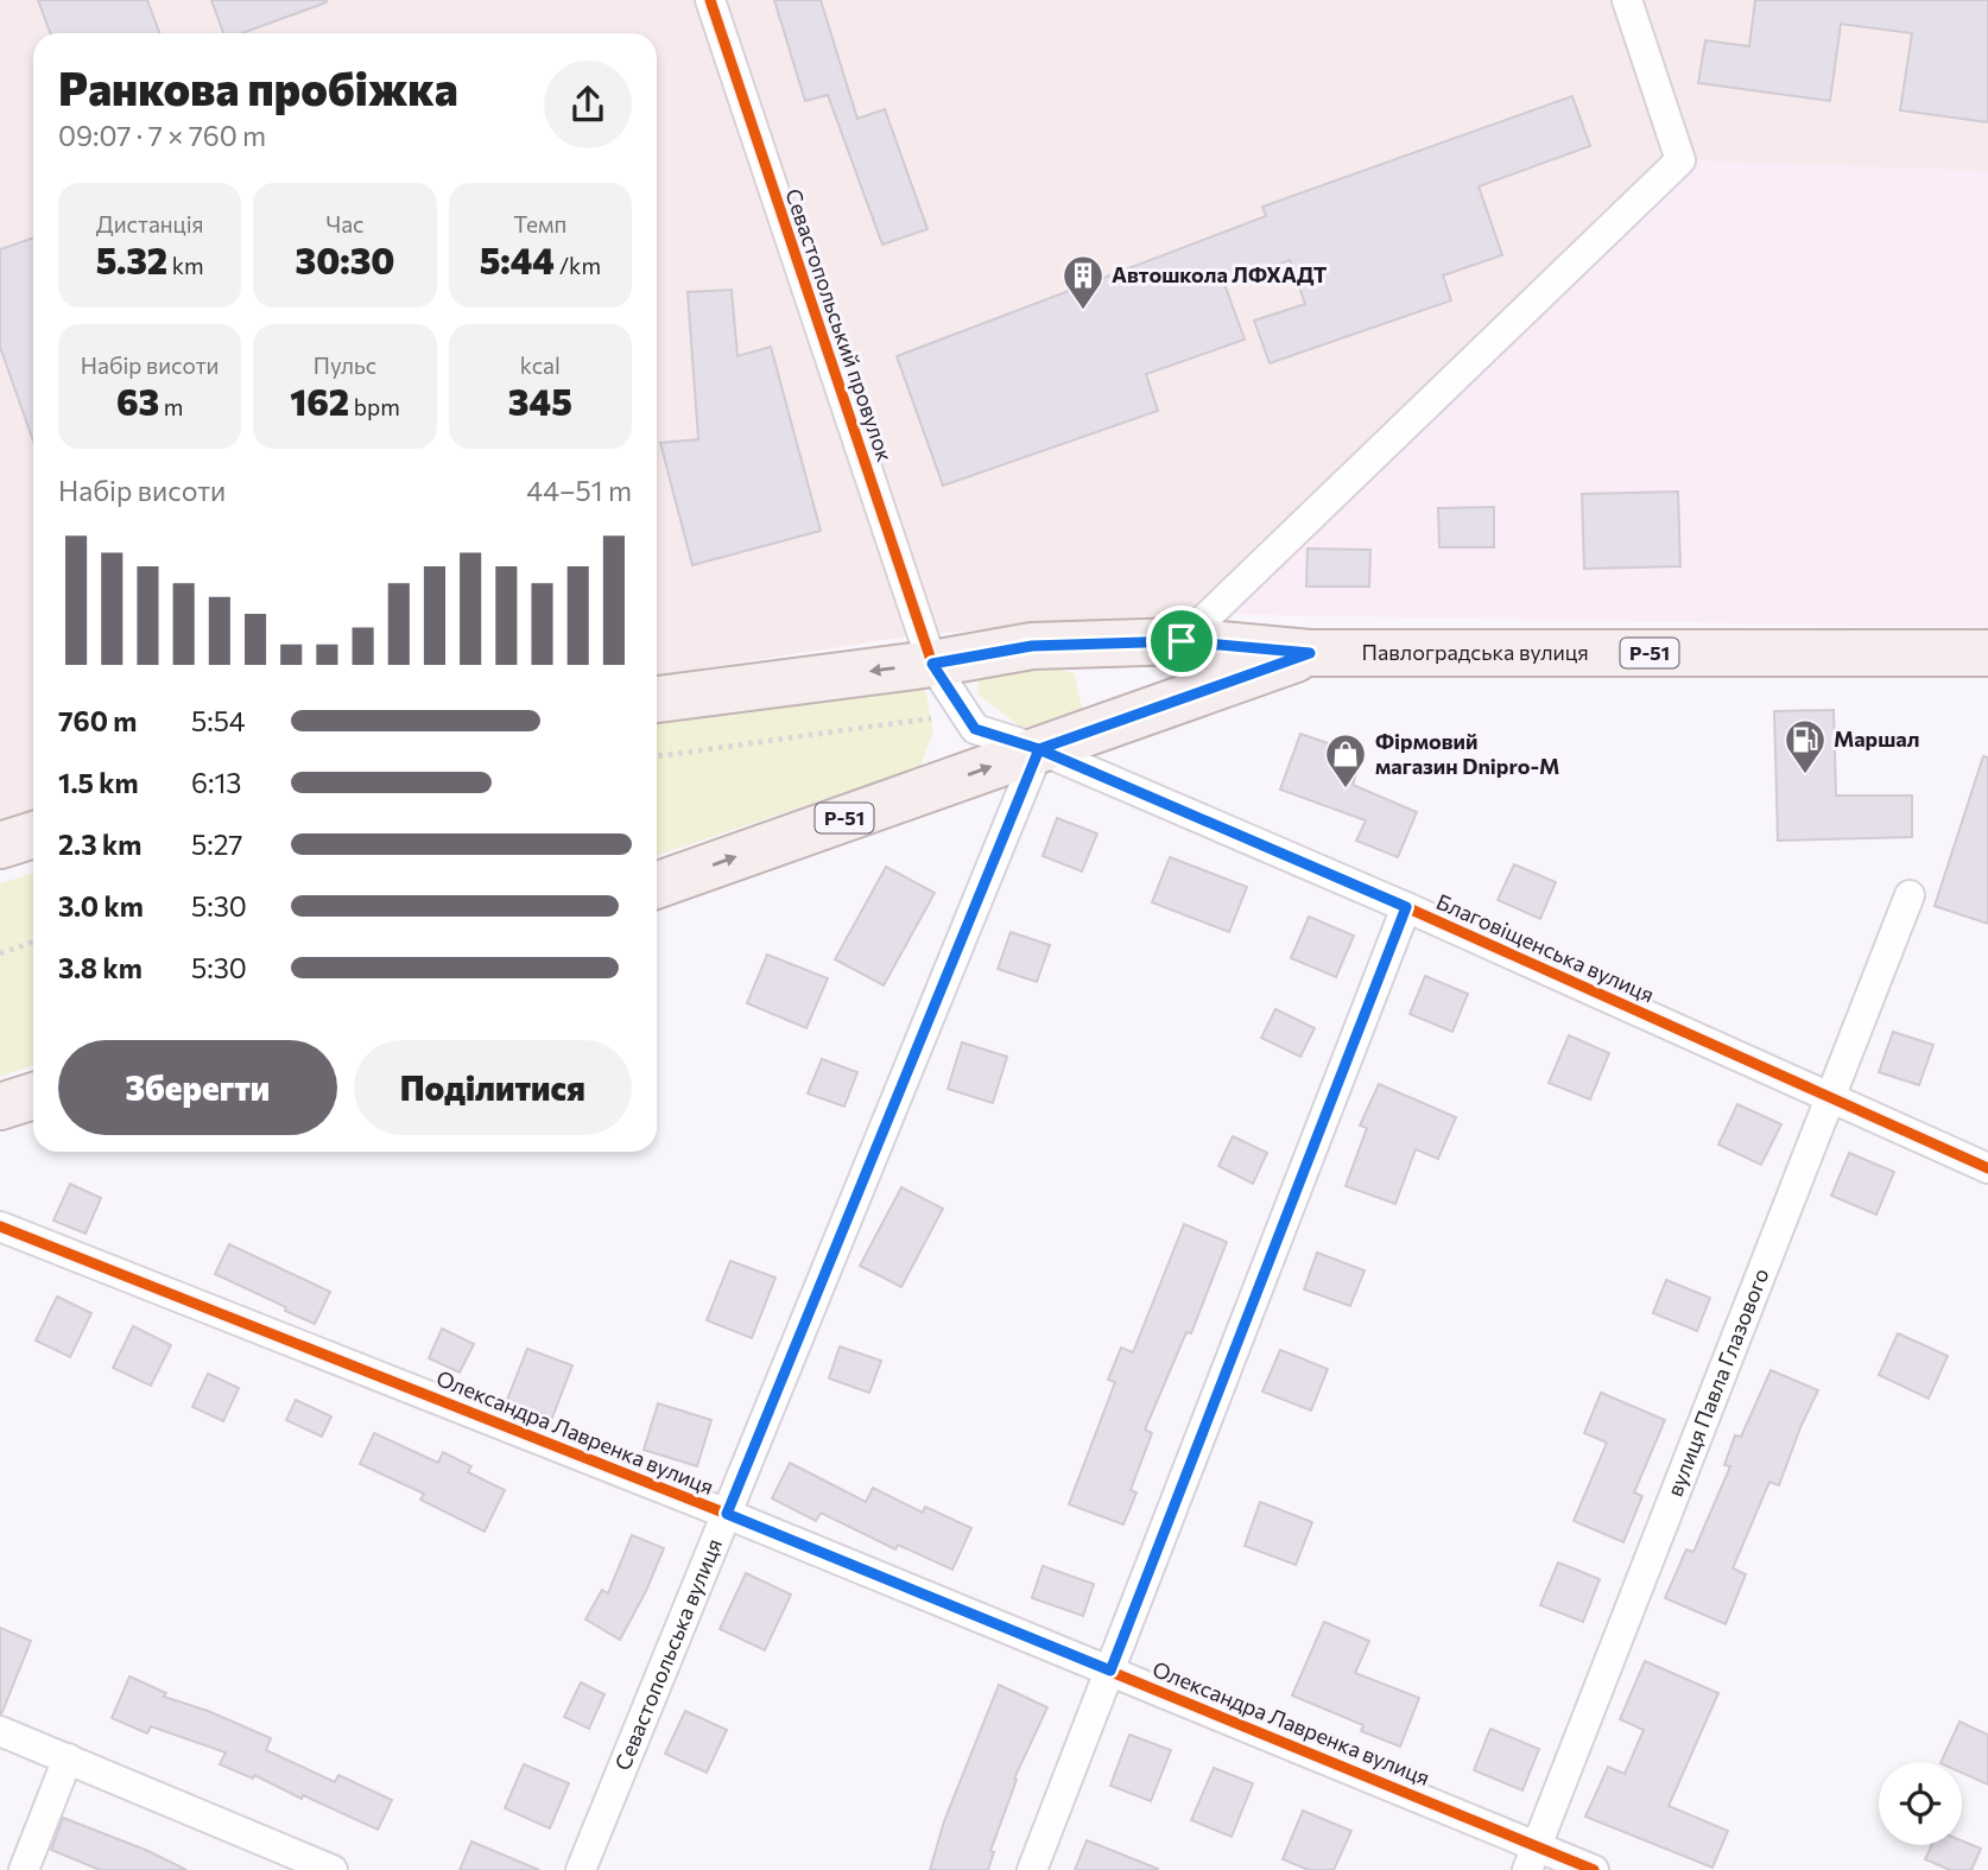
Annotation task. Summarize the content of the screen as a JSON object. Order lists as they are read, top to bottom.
{
  "streets": {
    "main road": ["Павлоградська вулиця", "Р-51"],
    "street": [
      "Севастопольський провулок",
      "Благовіщенська вулиця",
      "вулиця Павла Глазового",
      "Олександра Лавренка вулиця",
      "Севастопольська вулиця"
    ]
  },
  "crossings": [
    ["Севастопольський провулок", "Павлоградська вулиця"],
    ["Севастопольський провулок", "Благовіщенська вулиця"],
    ["Севастопольський провулок", "Севастопольська вулиця"],
    ["Павлоградська вулиця", "Благовіщенська вулиця"],
    ["Павлоградська вулиця", "Севастопольська вулиця"],
    ["Благовіщенська вулиця", "вулиця Павла Глазового"],
    ["Благовіщенська вулиця", "Севастопольська вулиця"],
    ["вулиця Павла Глазового", "Олександра Лавренка вулиця"],
    ["Олександра Лавренка вулиця", "Севастопольська вулиця"]
  ],
  "places": {
    "building": ["Автошкола ЛФХАДТ"],
    "fuel station": ["Маршал"],
    "shop": ["Фірмовий магазин Dnipro-M"]
  },
  "page": {
    "heading": ["Ранкова пробіжка", "09:07 · 7 × 760 m"],
    "stats": [
      ["Дистанція", "5.32 km"],
      ["Час", "30:30"],
      ["Темп", "5:44 /km"],
      ["Набір висоти", "63 m"],
      ["Пульс", "162 bpm"],
      ["kcal", "345"]
    ],
    "chart": ["Набір висоти", "44–51 m"],
    "list": [
      {
        "name": "760 m",
        "note": "5:54"
      },
      {
        "name": "1.5 km",
        "note": "6:13"
      },
      {
        "name": "2.3 km",
        "note": "5:27"
      },
      {
        "name": "3.0 km",
        "note": "5:30"
      },
      {
        "name": "3.8 km",
        "note": "5:30"
      }
    ],
    "buttons": ["Зберегти", "Поділитися"]
  }
}
